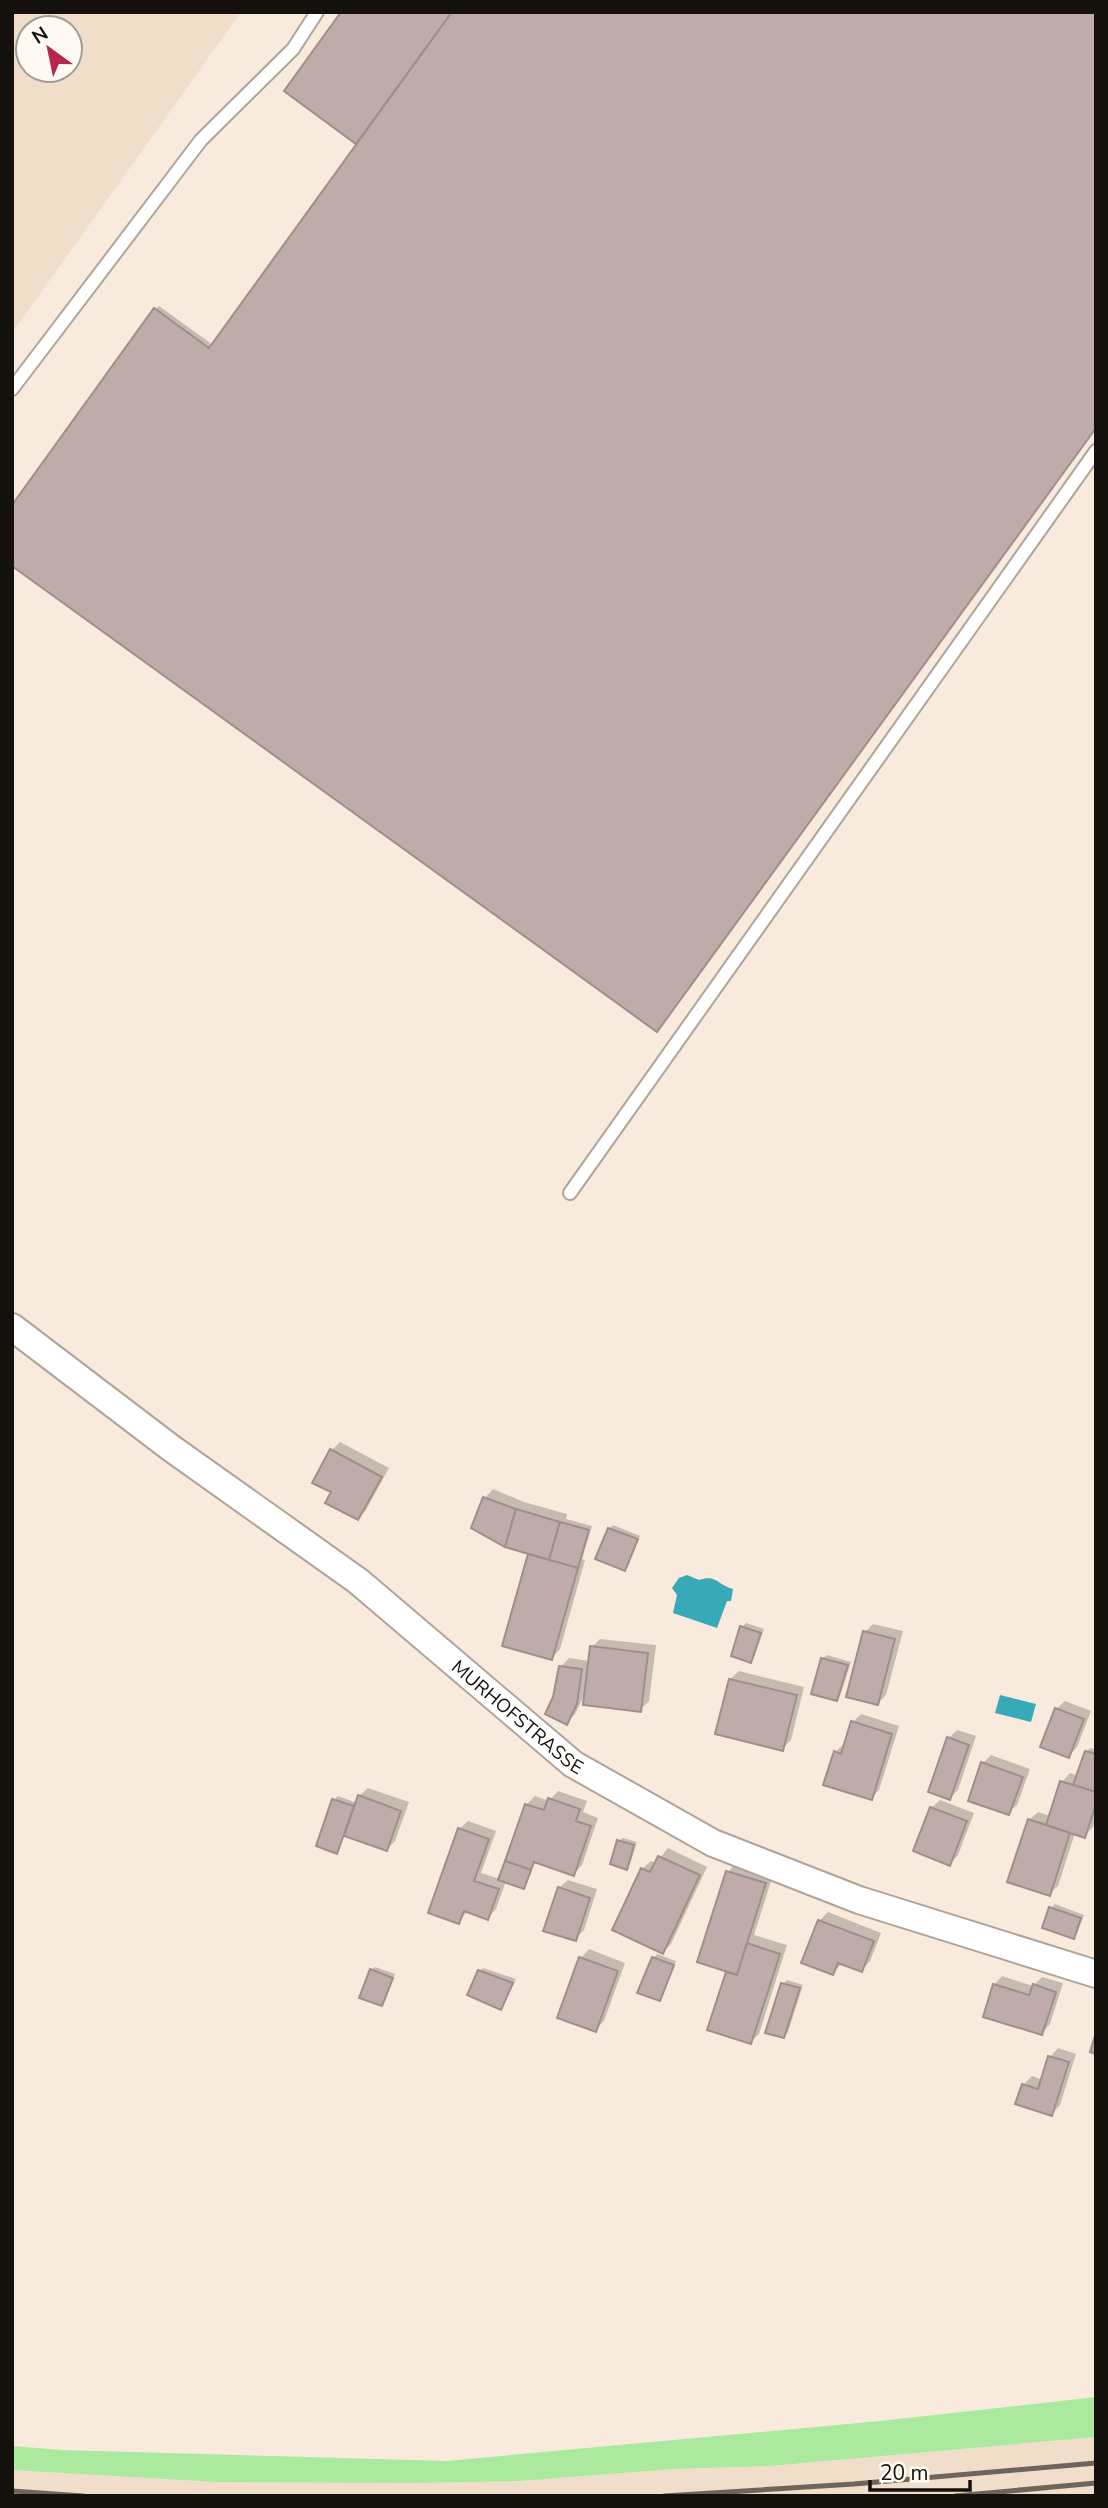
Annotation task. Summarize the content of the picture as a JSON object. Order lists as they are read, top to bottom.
{
  "streets": {
    "street": ["MURHOFSTRASSE"]
  },
  "scale_bar": "20 m",
  "north": "top left"
}
